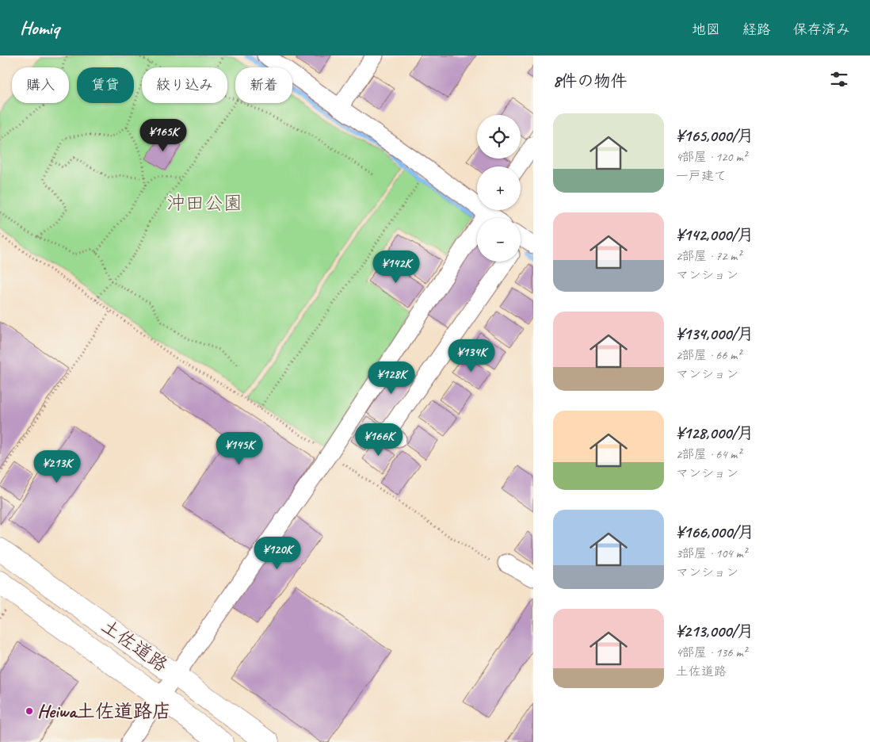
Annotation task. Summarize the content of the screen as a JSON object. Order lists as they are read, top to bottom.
{
  "streets": {
    "highway": ["土佐道路"]
  },
  "parks": ["沖田公園"],
  "places": ["Heiwa土佐道路店"],
  "page": {
    "header": "Homiq",
    "nav": ["地図", "経路", "保存済み"],
    "heading": "8件の物件",
    "chip": [
      "購入",
      "賃貸",
      "絞り込み",
      "新着"
    ],
    "list": [
      {
        "name": "¥165,000/月",
        "note": "4部屋 · 120 m² · 一戸建て"
      },
      {
        "name": "¥142,000/月",
        "note": "2部屋 · 72 m² · マンション"
      },
      {
        "name": "¥134,000/月",
        "note": "2部屋 · 66 m² · マンション"
      },
      {
        "name": "¥128,000/月",
        "note": "2部屋 · 64 m² · マンション"
      },
      {
        "name": "¥166,000/月",
        "note": "3部屋 · 104 m² · マンション"
      },
      {
        "name": "¥213,000/月",
        "note": "4部屋 · 136 m² · 土佐道路"
      }
    ],
    "map_buttons": ["+", "−"],
    "price": [
      "¥165K",
      "¥142K",
      "¥134K",
      "¥128K",
      "¥166K",
      "¥145K",
      "¥213K",
      "¥120K"
    ]
  }
}
